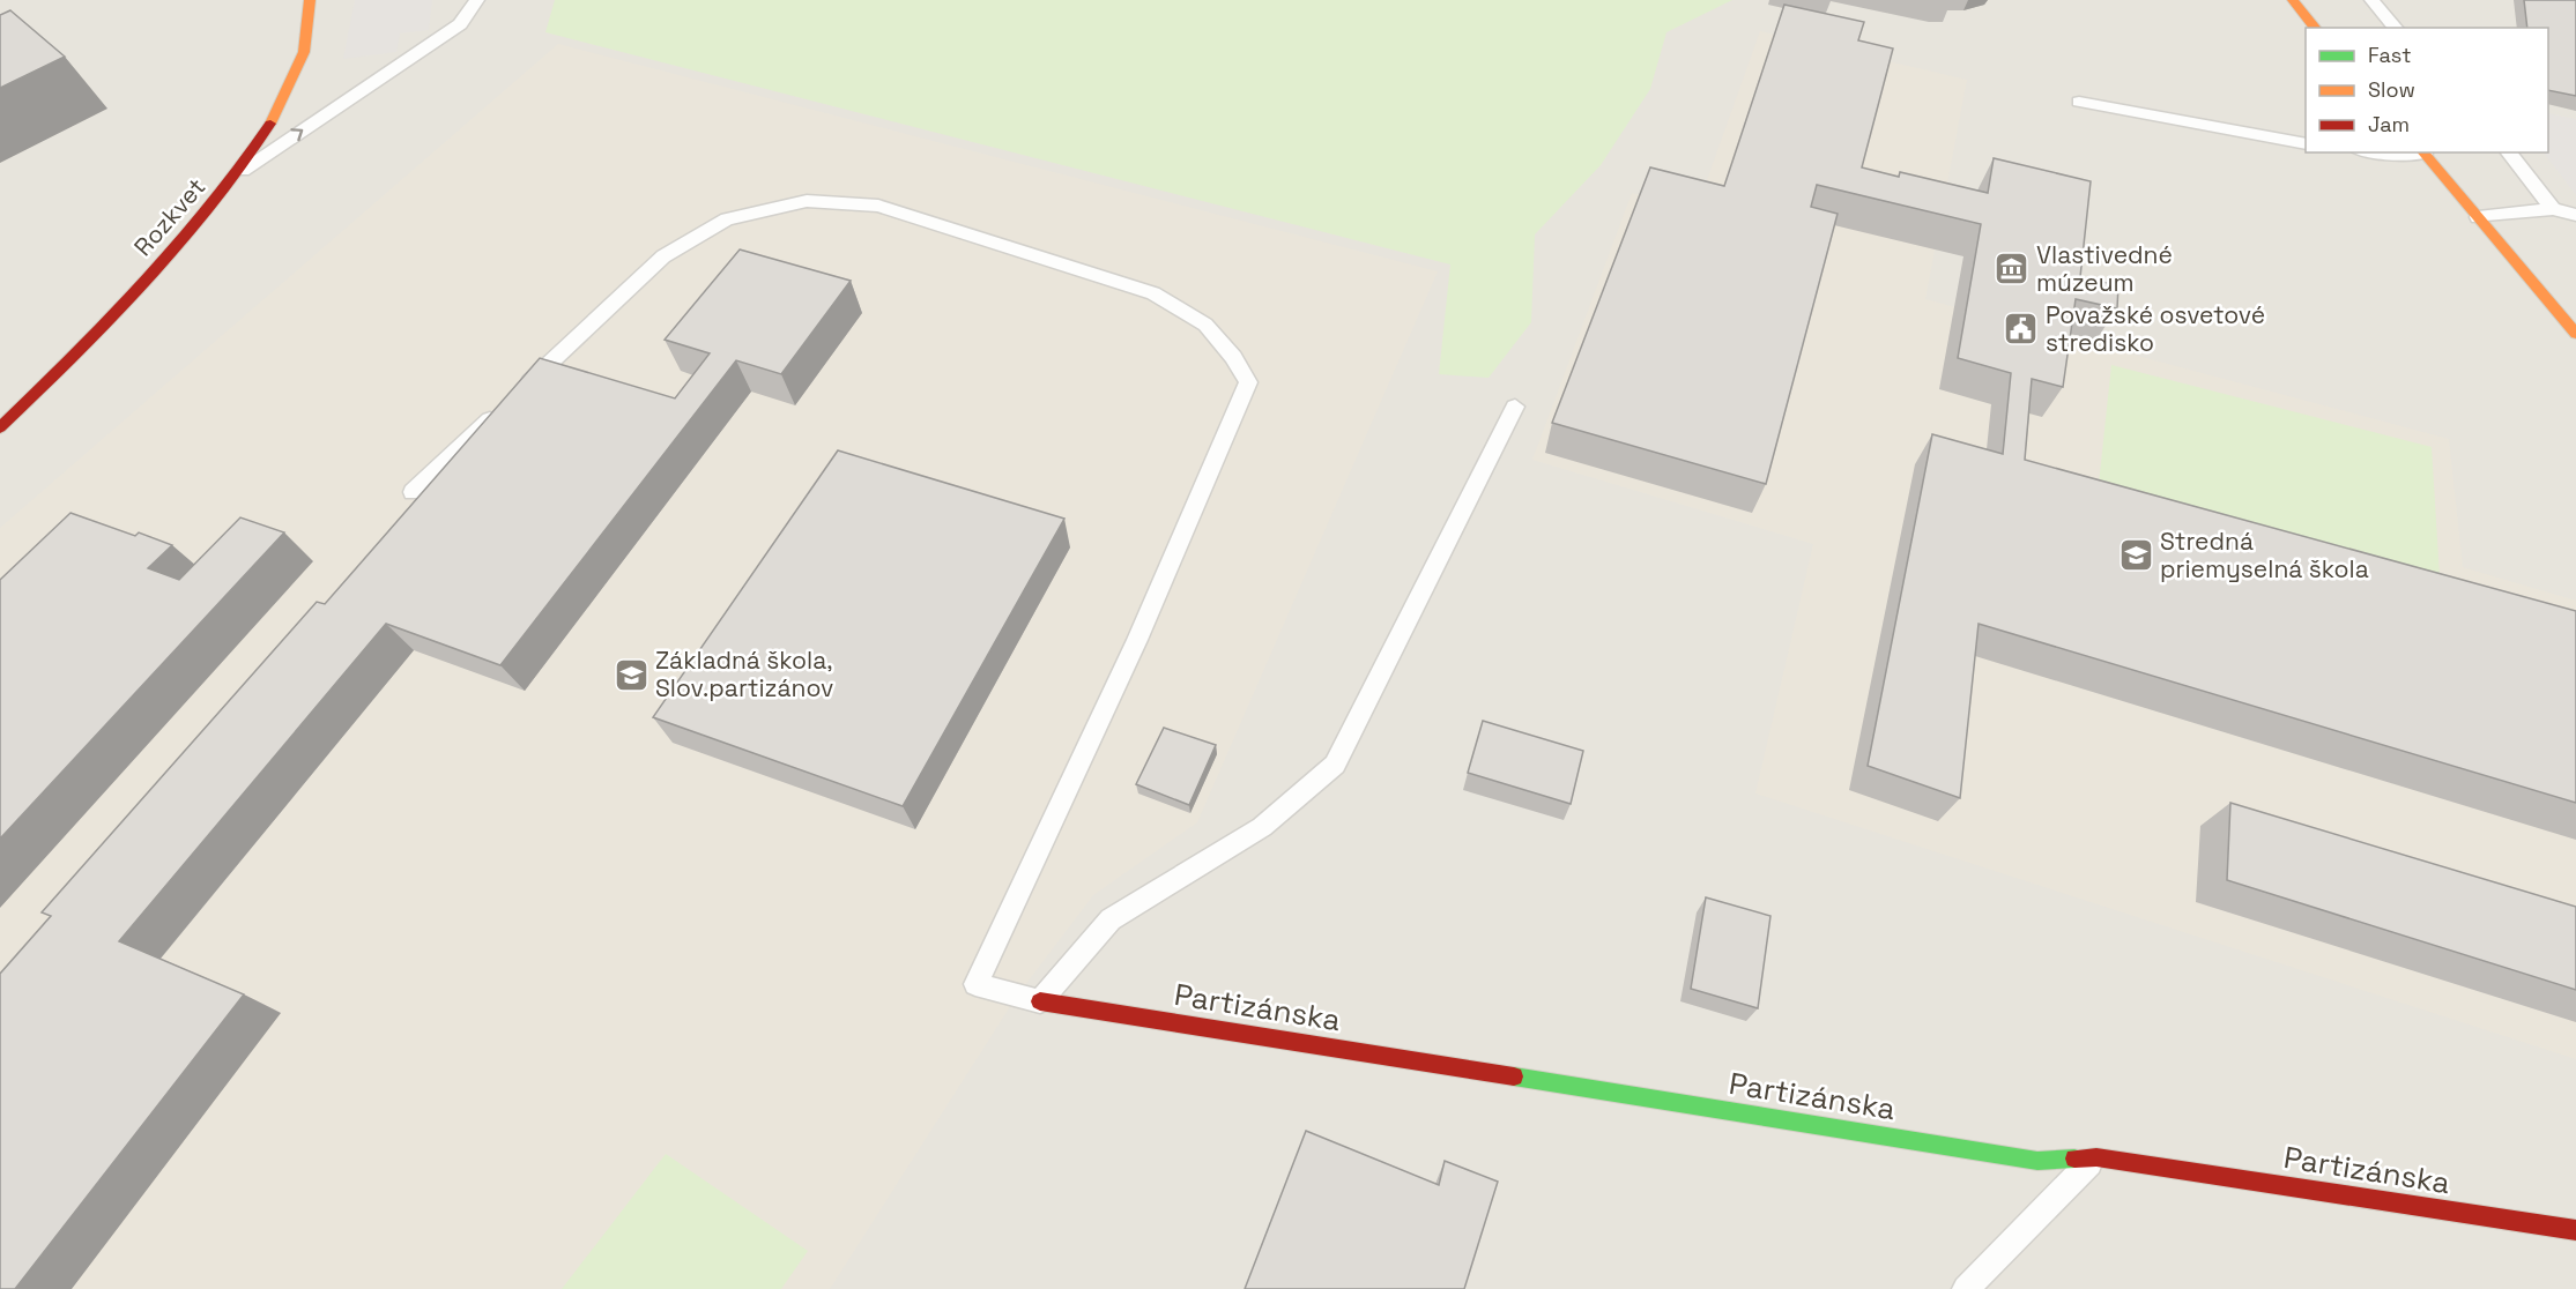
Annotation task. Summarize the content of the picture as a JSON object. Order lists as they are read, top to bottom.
{
  "streets": {
    "street": ["Rozkvet", "Partizánska"]
  },
  "places": {
    "museum": ["Vlastivedné múzeum"],
    "public building": ["Považské osvetové stredisko"],
    "school or university": ["Stredná priemyselná škola", "Základná škola, Slov.partizánov"]
  },
  "legend": ["Fast", "Slow", "Jam"]
}
